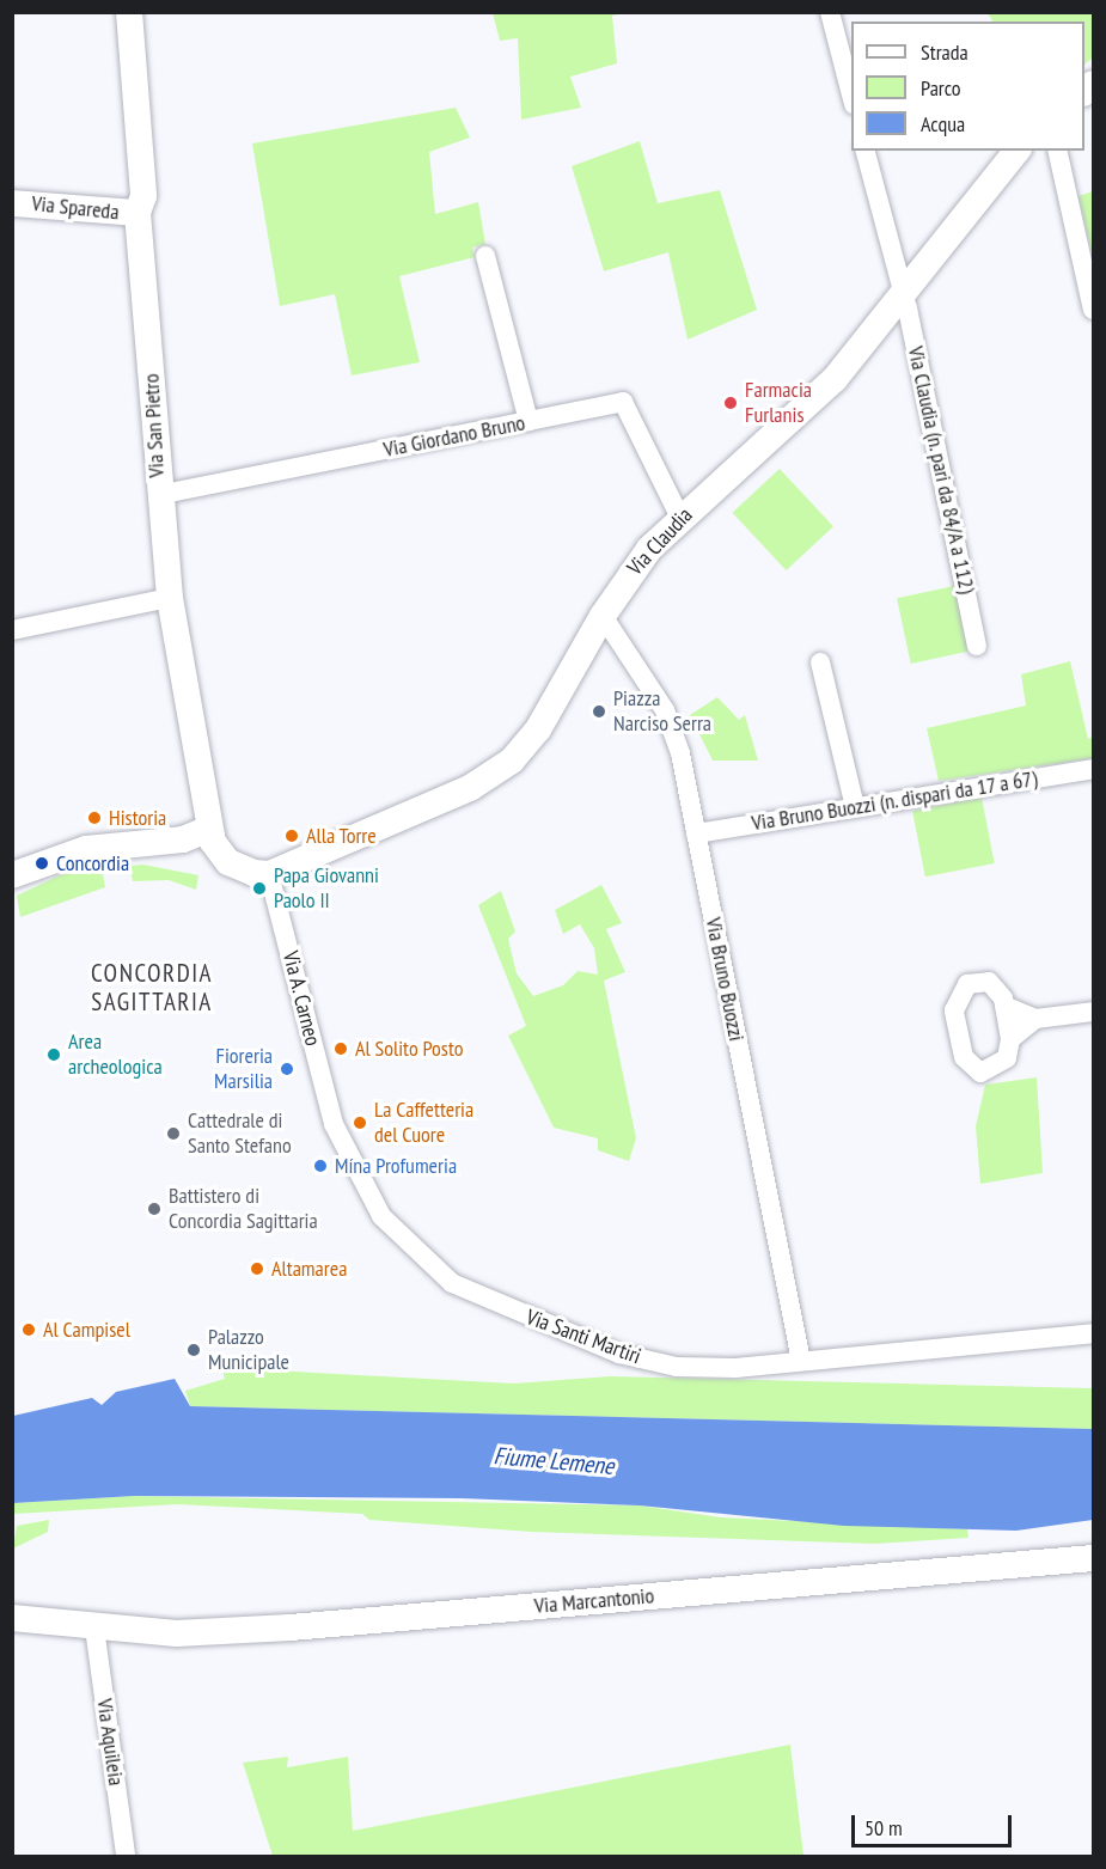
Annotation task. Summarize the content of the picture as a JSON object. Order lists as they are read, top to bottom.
{
  "streets": {
    "street": [
      "Via Spareda",
      "Via San Pietro",
      "Via Giordano Bruno",
      "Via Claudia (n. pari da 84/A a 112)",
      "Via Claudia",
      "Via Bruno Buozzi (n. dispari da 17 a 67)",
      "Via Bruno Buozzi",
      "Via A. Carneo",
      "Via Santi Martiri",
      "Via Marcantonio",
      "Via Aquileia"
    ]
  },
  "crossings": [
    ["Via Spareda", "Via San Pietro"],
    ["Via San Pietro", "Via Giordano Bruno"],
    ["Via Giordano Bruno", "Via Claudia"],
    ["Via Claudia (n. pari da 84/A a 112)", "Via Claudia"],
    ["Via Claudia", "Via Bruno Buozzi"],
    ["Via Claudia", "Via A. Carneo"],
    ["Via Bruno Buozzi (n. dispari da 17 a 67)", "Via Bruno Buozzi"],
    ["Via Bruno Buozzi", "Via Santi Martiri"],
    ["Via A. Carneo", "Via Santi Martiri"],
    ["Via Marcantonio", "Via Aquileia"]
  ],
  "districts": ["CONCORDIA SAGITTARIA"],
  "water": ["Fiume Lemene"],
  "places": [
    "Farmacia Furlanis",
    "Piazza Narciso Serra",
    "Historia",
    "Alla Torre",
    "Concordia",
    "Papa Giovanni Paolo II",
    "Al Solito Posto",
    "Area archeologica",
    "Fioreria Marsilia",
    "La Caffetteria del Cuore",
    "Cattedrale di Santo Stefano",
    "Mína Profumeria",
    "Battistero di Concordia Sagittaria",
    "Altamarea",
    "Al Campisel",
    "Palazzo Municipale"
  ],
  "legend": ["Strada", "Parco", "Acqua"],
  "scale_bar": "50 m"
}
